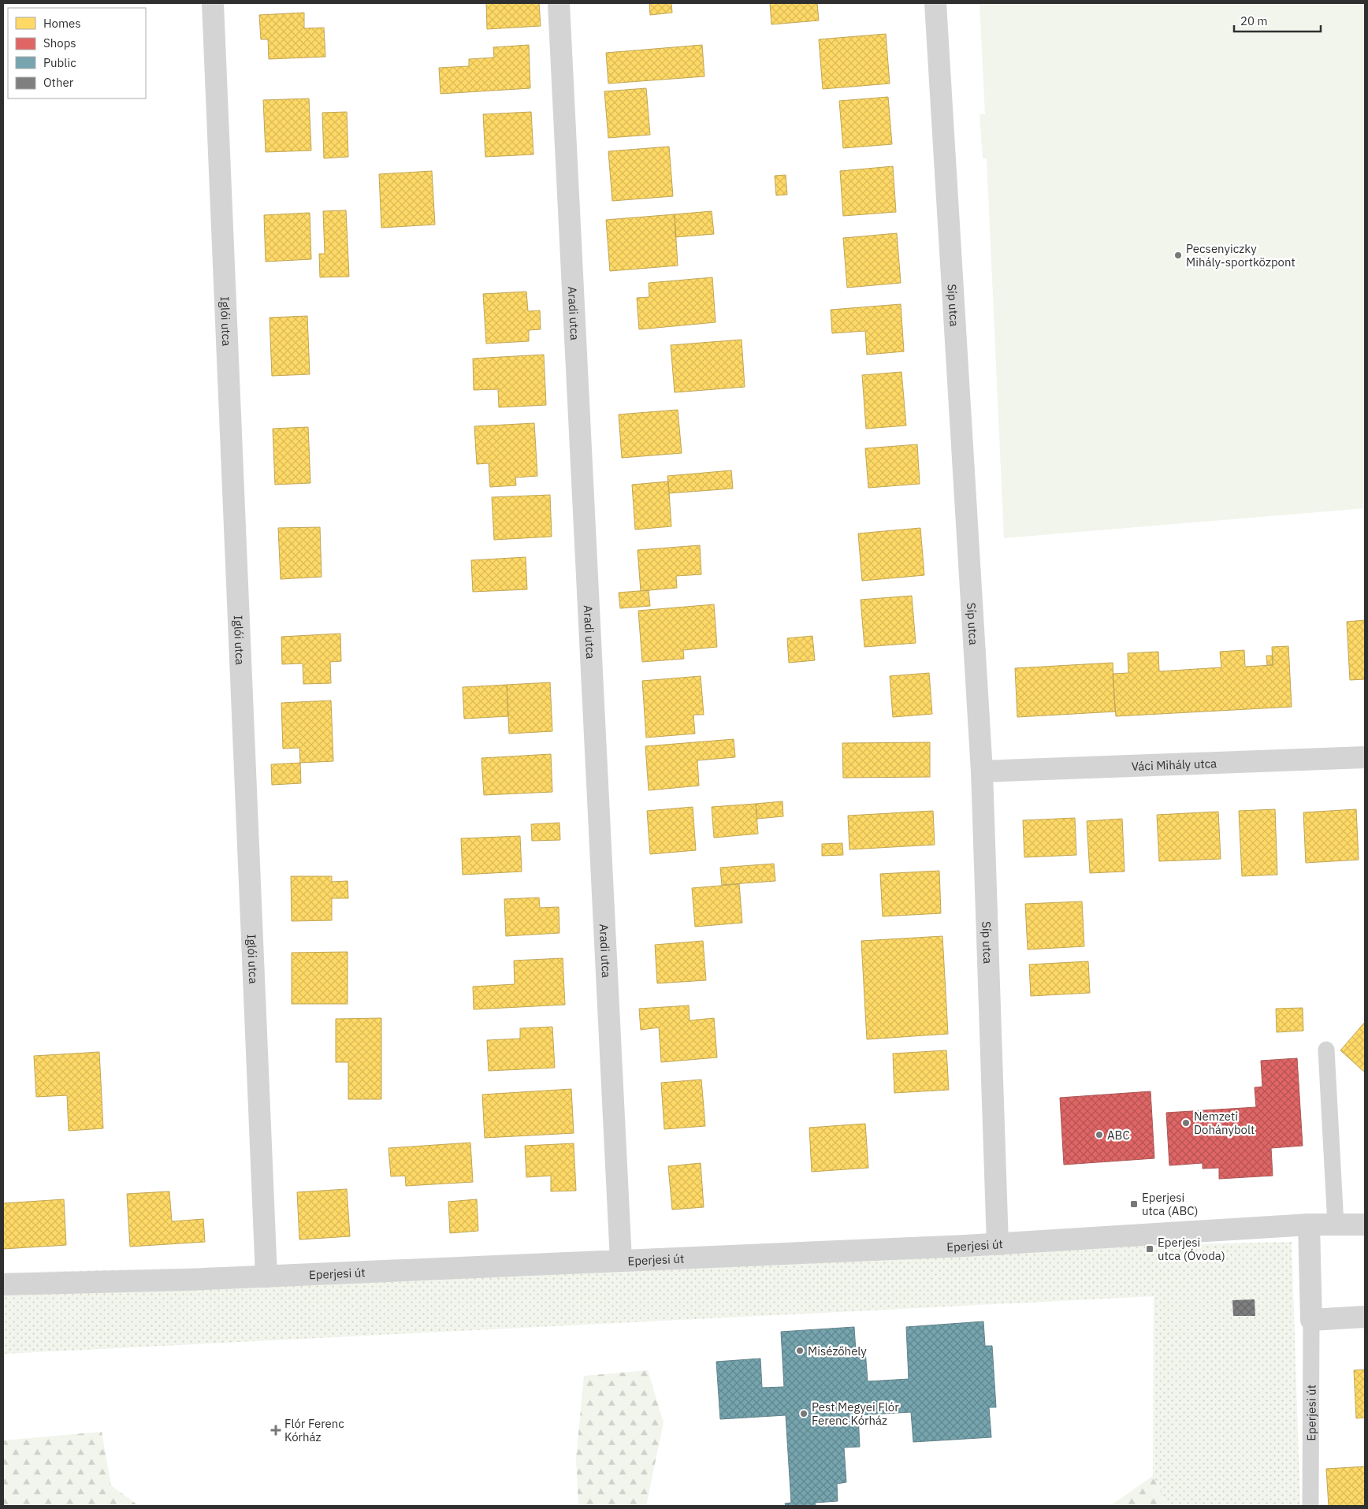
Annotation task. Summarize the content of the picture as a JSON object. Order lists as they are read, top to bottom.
{
  "streets": {
    "street": [
      "Síp utca",
      "Aradi utca",
      "Iglói utca",
      "Váci Mihály utca",
      "Eperjesi út"
    ]
  },
  "crossings": [
    ["Síp utca", "Váci Mihály utca"],
    ["Síp utca", "Eperjesi út"],
    ["Aradi utca", "Eperjesi út"],
    ["Iglói utca", "Eperjesi út"]
  ],
  "places": {
    "other": [
      "Pecsenyiczky Mihály-sportközpont",
      "Nemzeti Dohánybolt",
      "ABC",
      "Misézőhely",
      "Pest Megyei Flór Ferenc Kórház"
    ],
    "transit": ["Eperjesi utca (ABC)", "Eperjesi utca (Óvoda)"],
    "health": ["Flór Ferenc Kórház"]
  },
  "legend": [
    "Homes",
    "Shops",
    "Public",
    "Other"
  ],
  "scale_bar": "20 m"
}
